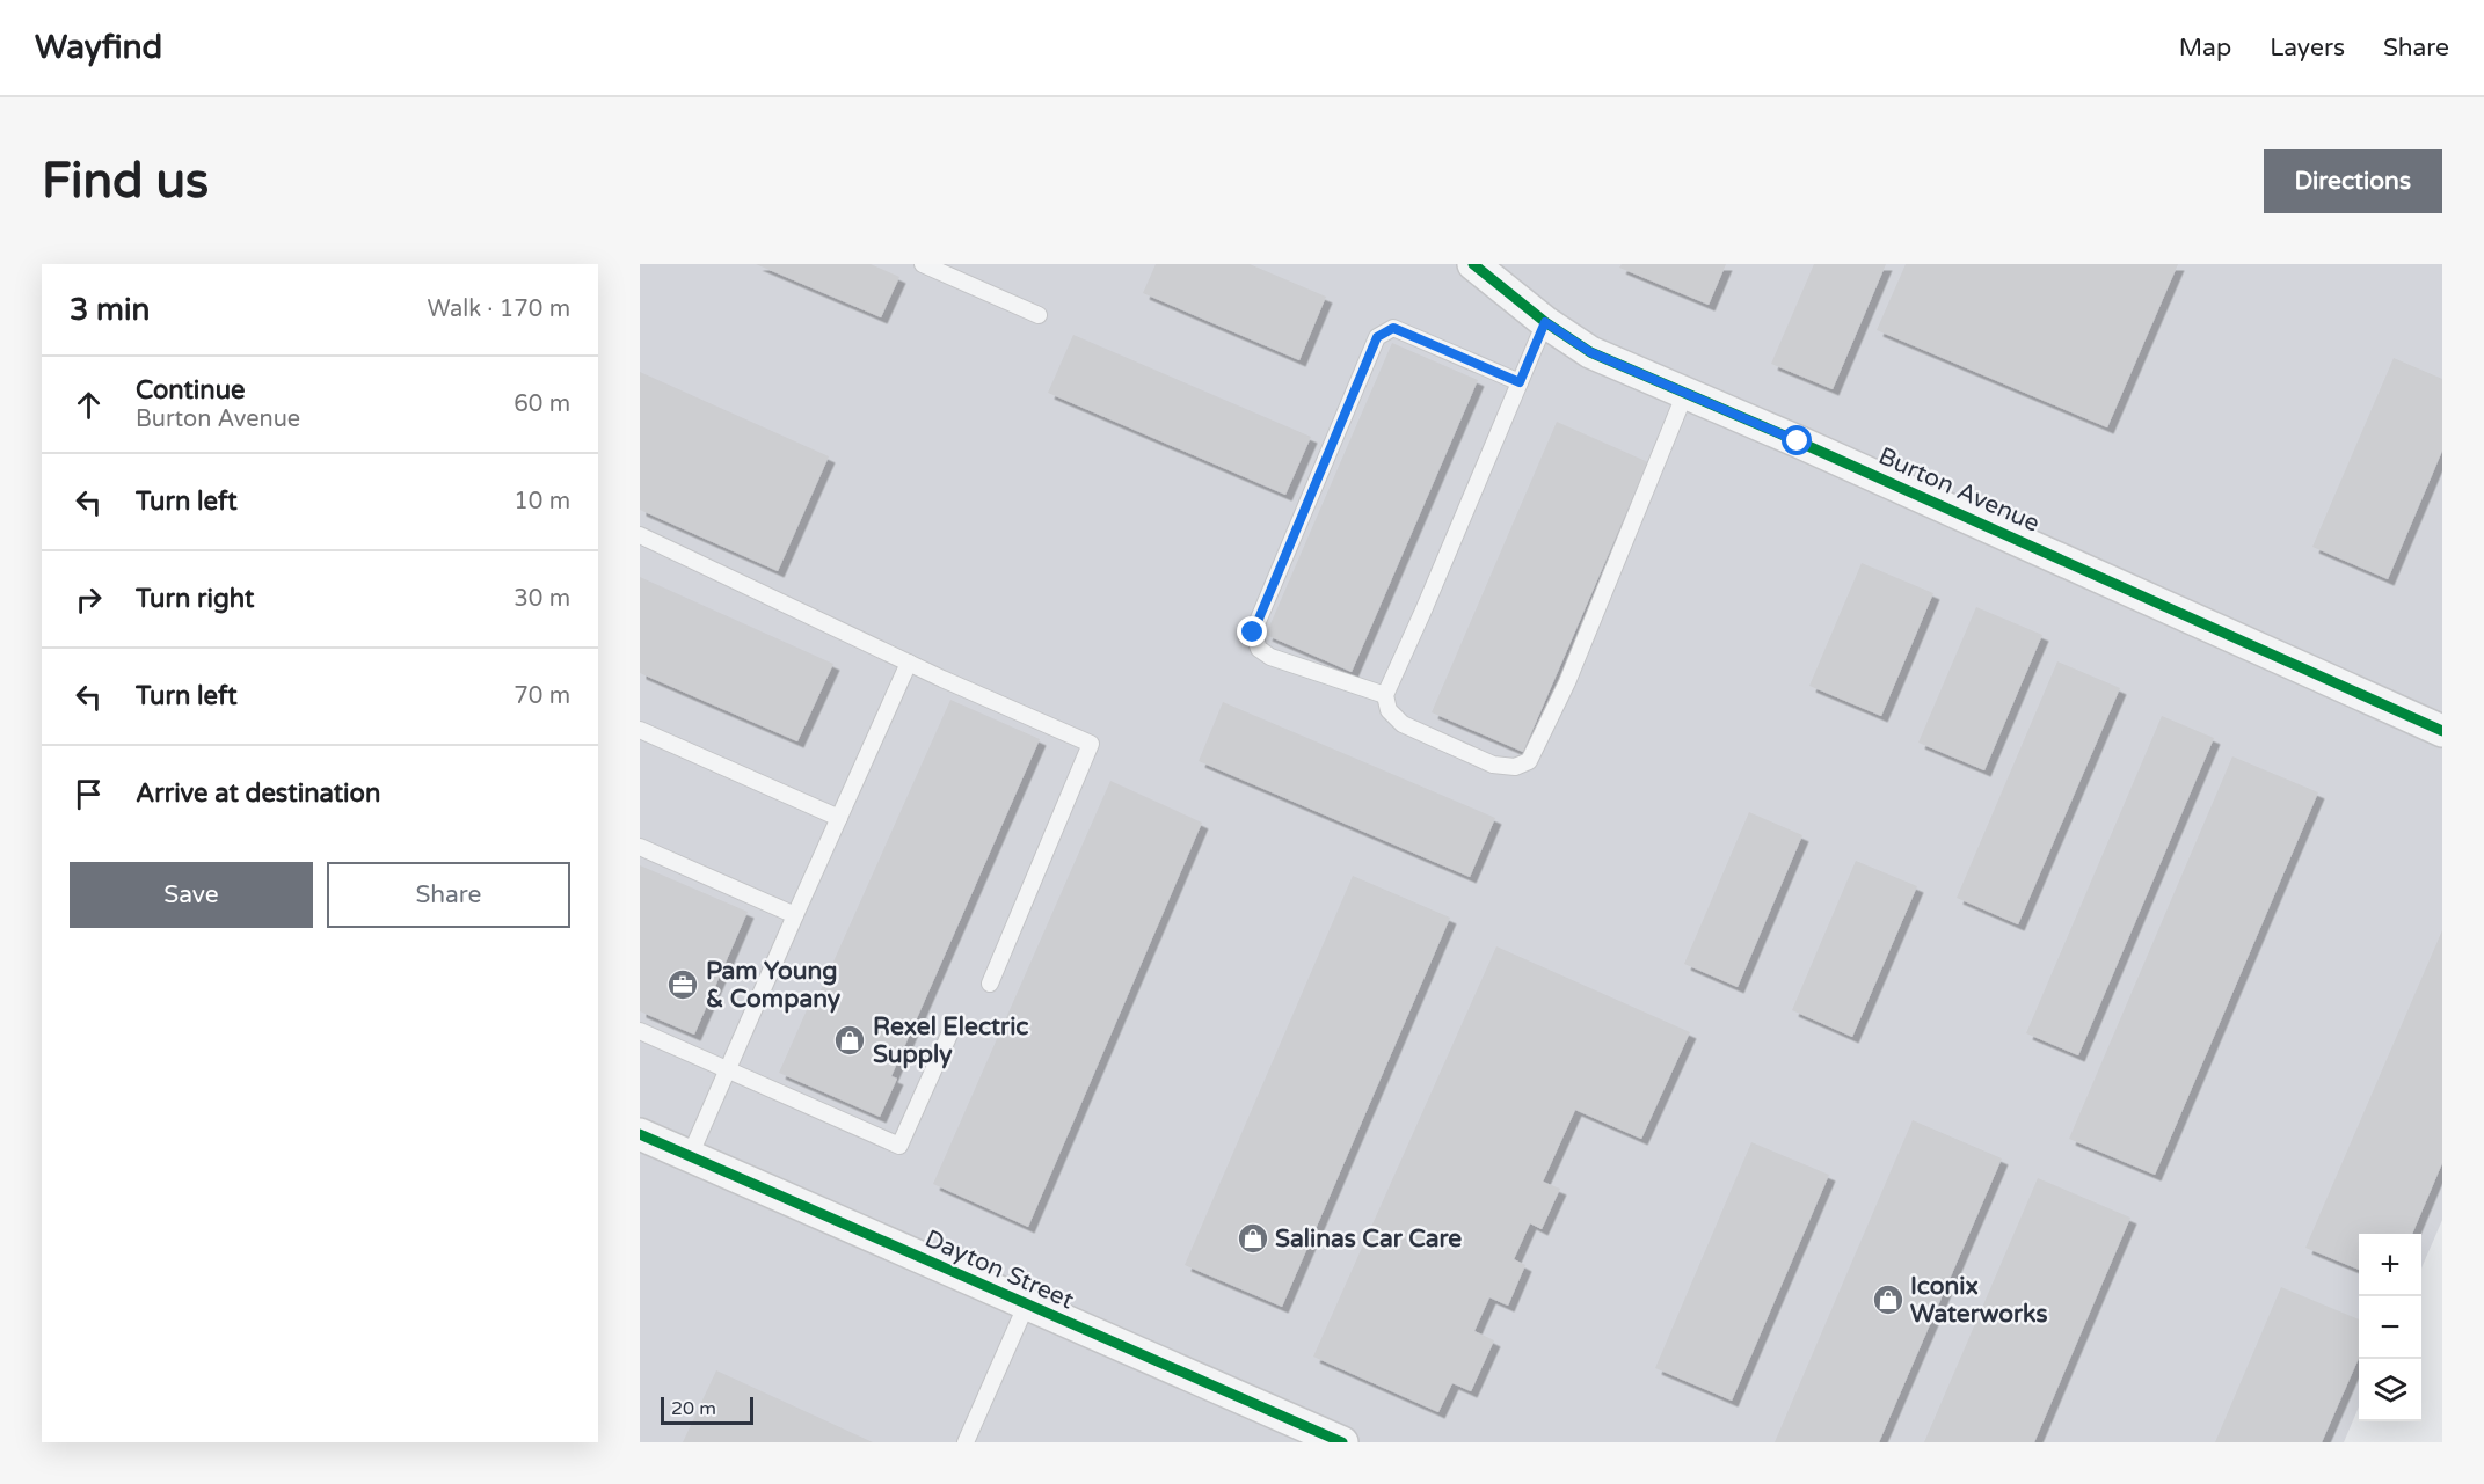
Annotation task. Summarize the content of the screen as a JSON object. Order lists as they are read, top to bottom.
{
  "streets": {
    "street": ["Burton Avenue", "Dayton Street"]
  },
  "places": {
    "office": ["Pam Young & Company"],
    "shop": ["Rexel Electric Supply", "Salinas Car Care", "Iconix Waterworks"]
  },
  "scale_bar": "20 m",
  "page": {
    "header": "Wayfind",
    "nav": ["Map", "Layers", "Share"],
    "buttons": [
      "Directions",
      ["Save", "Share"]
    ],
    "title": "Find us",
    "heading": ["3 min", "Walk · 170 m"],
    "list": [
      ["Continue", "Burton Avenue", "60 m"],
      ["Turn left", "10 m"],
      ["Turn right", "30 m"],
      ["Turn left", "70 m"],
      "Arrive at destination"
    ],
    "map_buttons": ["+", "−"],
    "scale": "20 m"
  }
}
